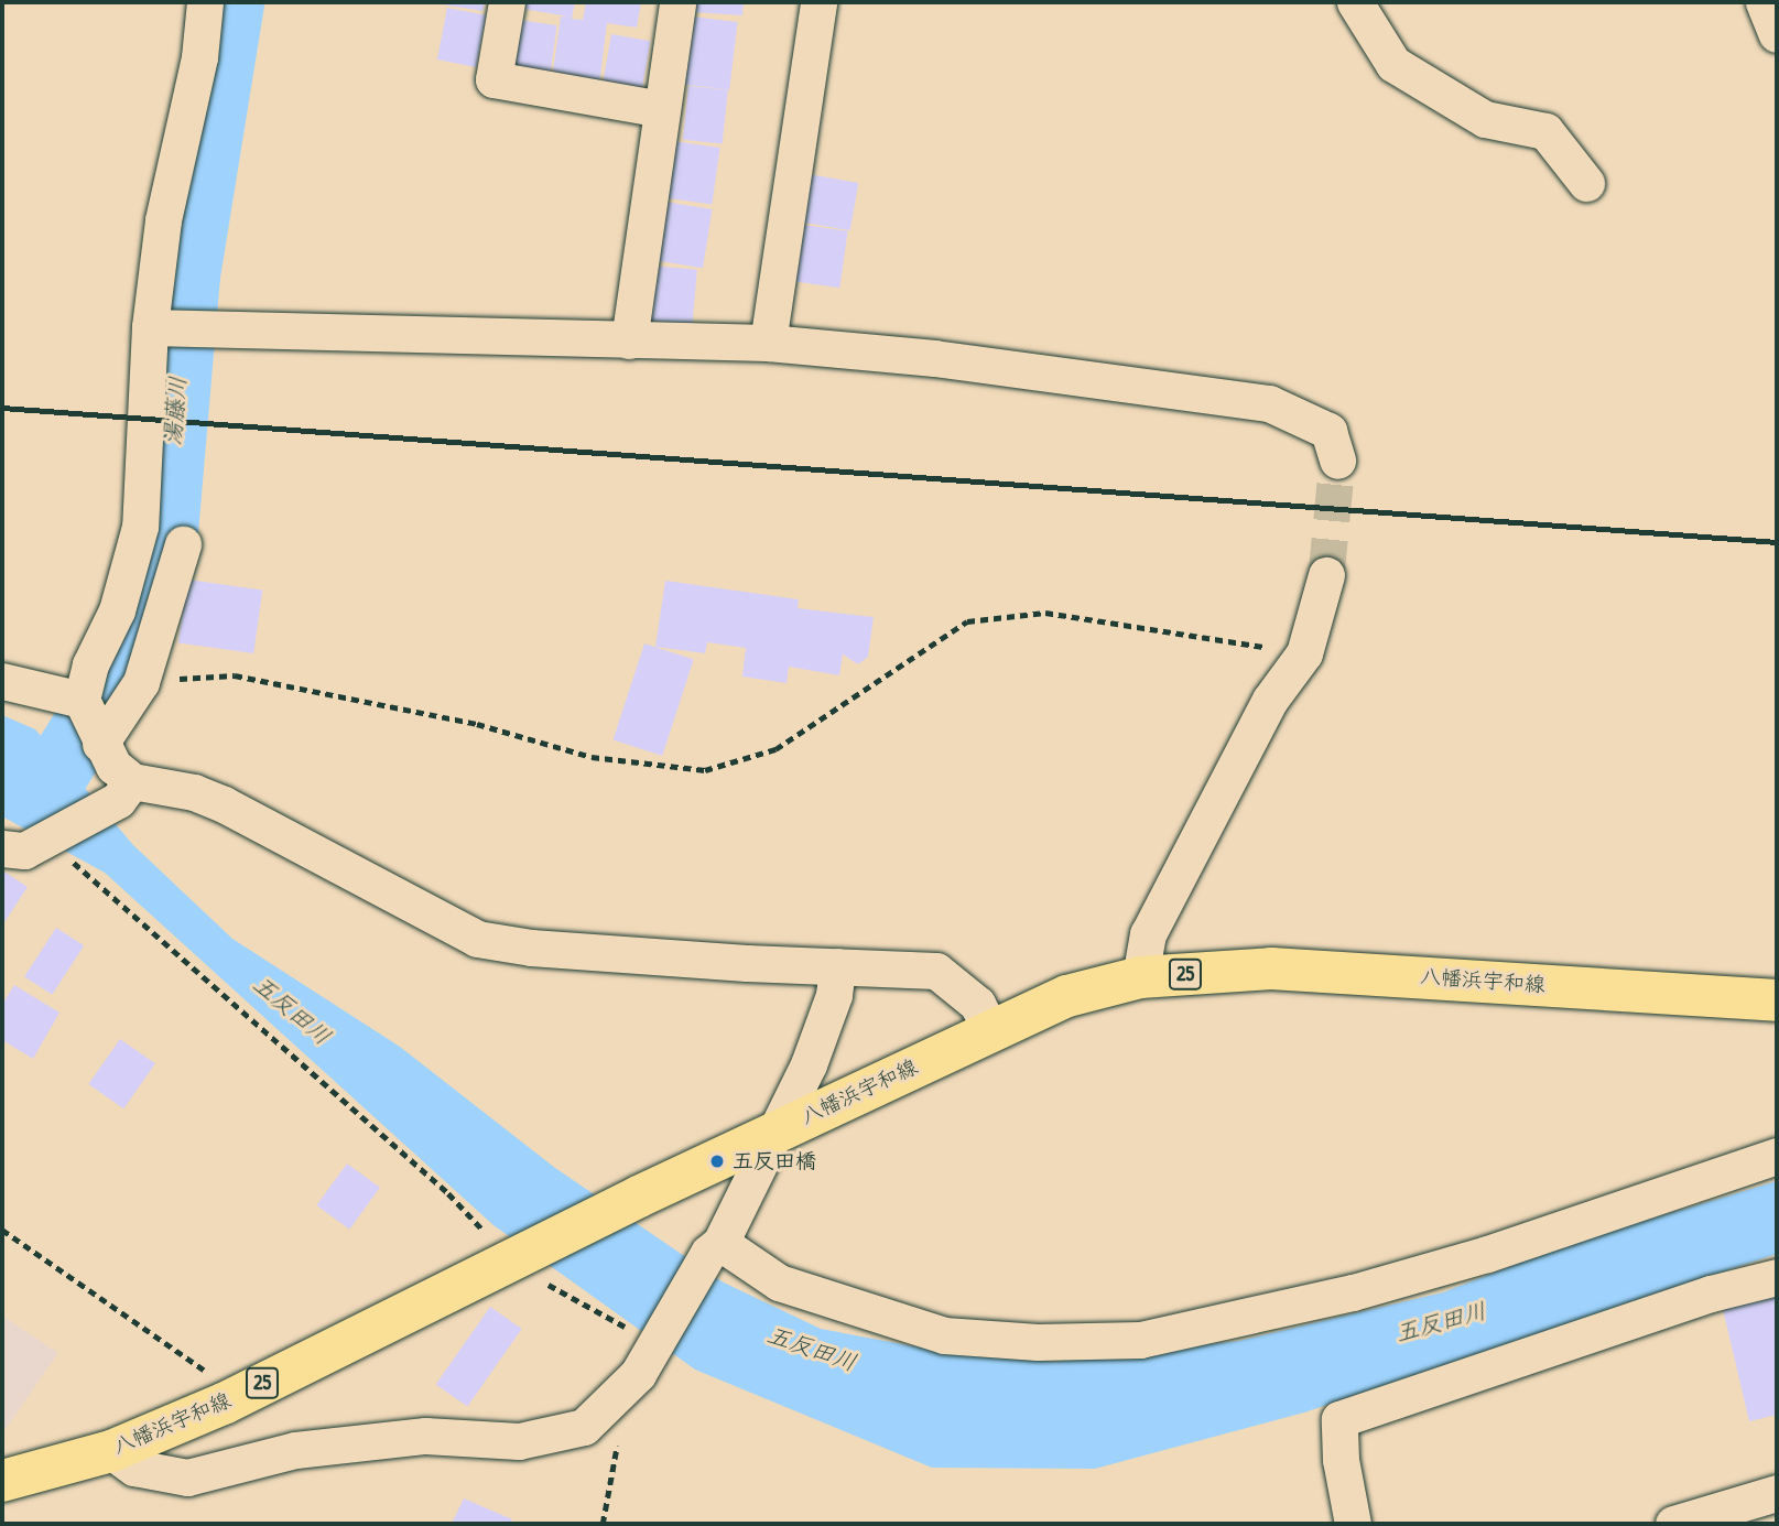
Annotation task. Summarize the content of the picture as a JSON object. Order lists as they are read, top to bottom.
{
  "streets": {
    "main road": ["25", "八幡浜宇和線"]
  },
  "water": ["湯藤川", "五反田川"],
  "places": ["五反田橋"]
}
